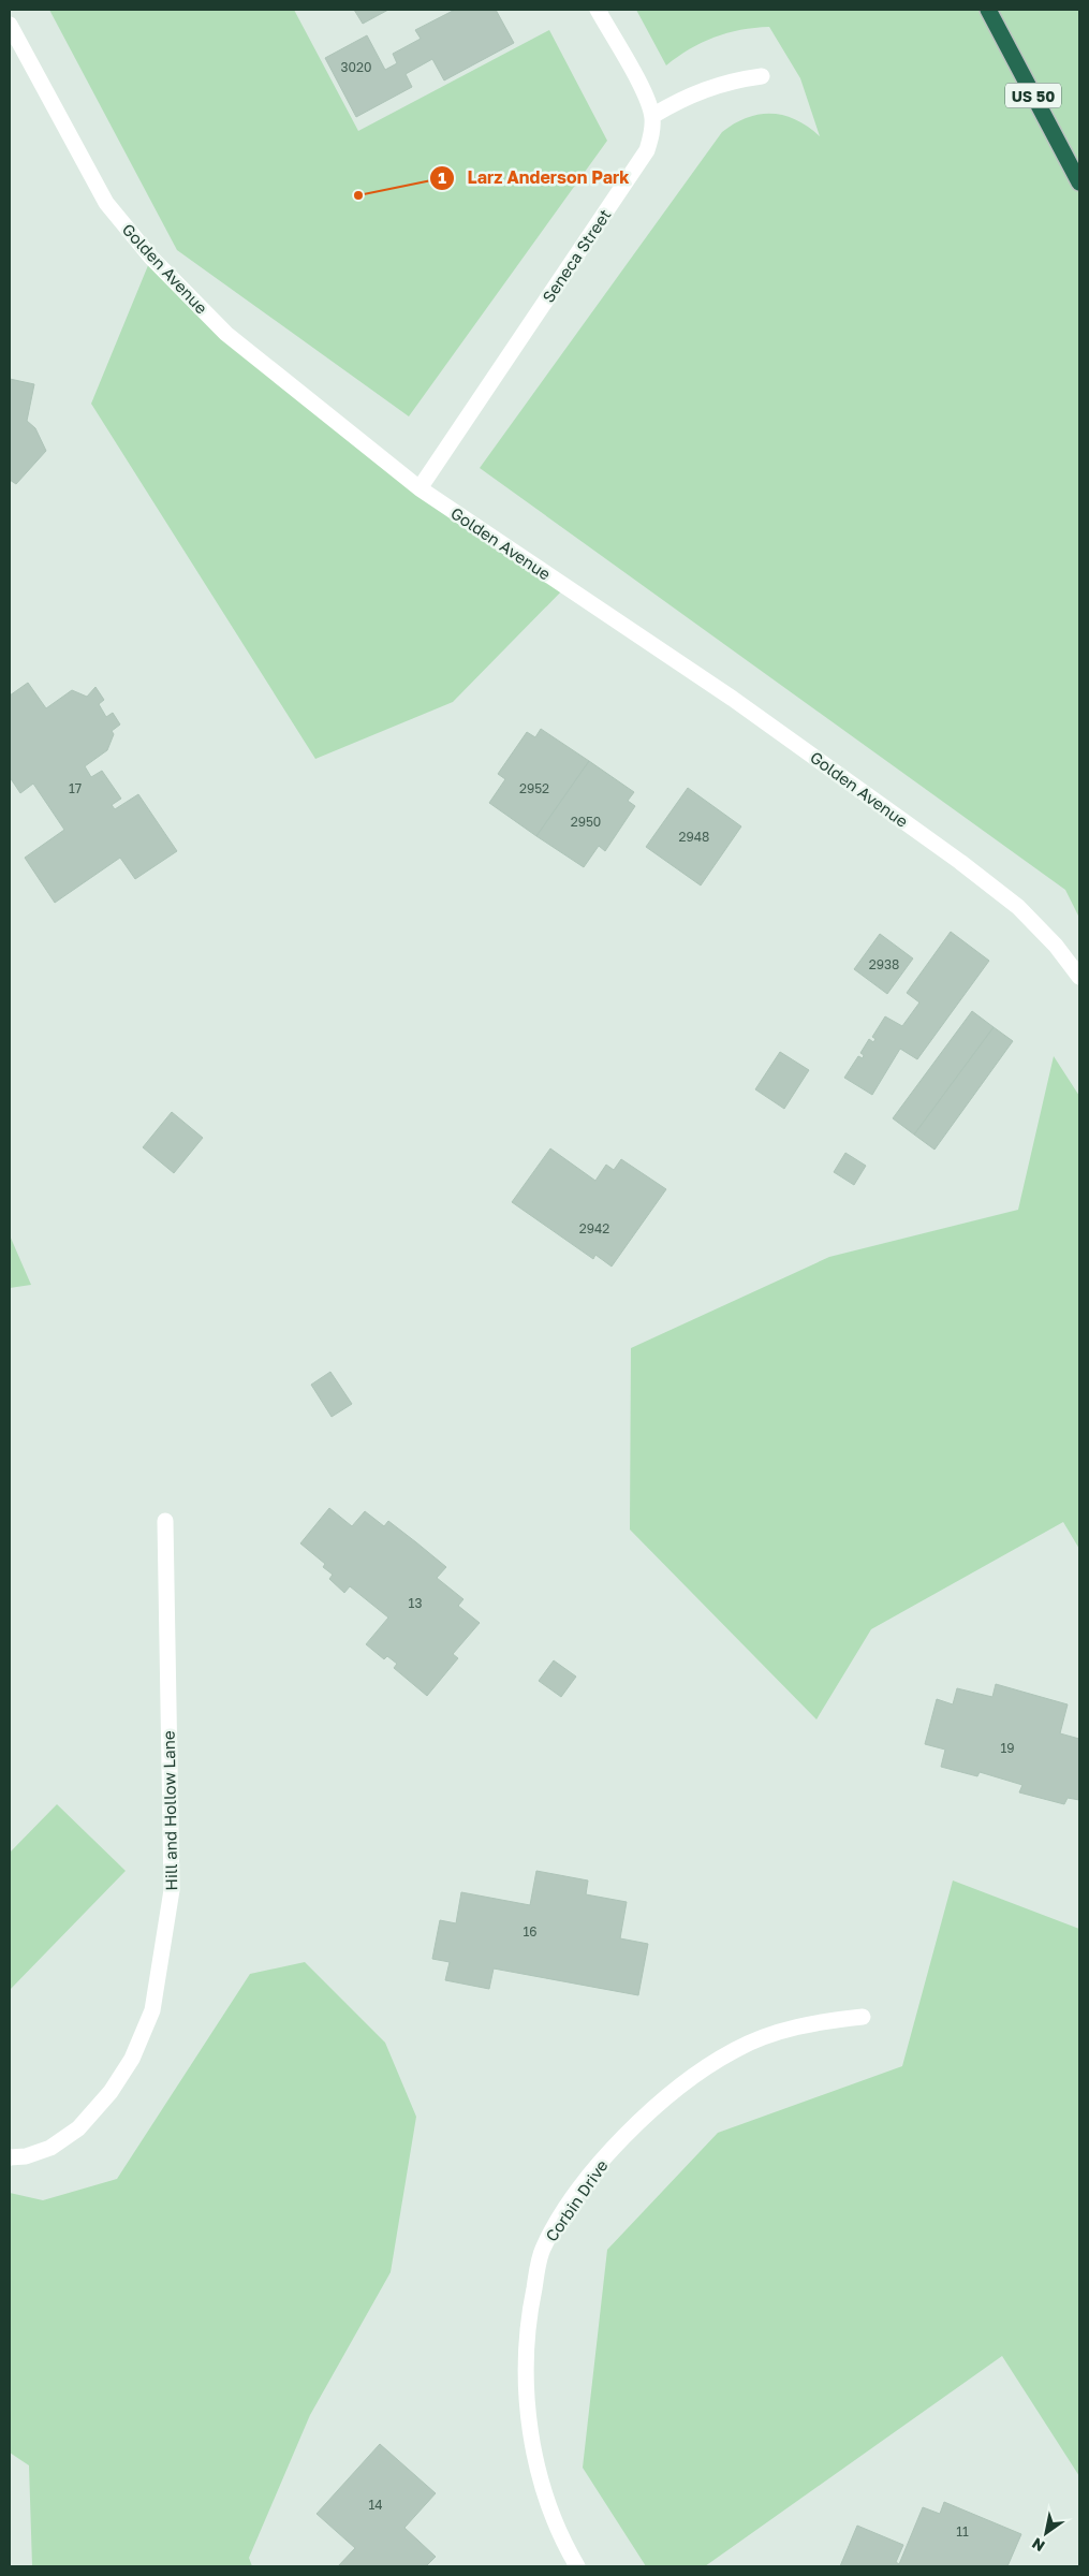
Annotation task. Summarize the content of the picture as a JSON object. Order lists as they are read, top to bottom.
{
  "streets": {
    "highway": ["US 50"],
    "street": [
      "Seneca Street",
      "Golden Avenue",
      "Hill and Hollow Lane",
      "Corbin Drive"
    ]
  },
  "crossings": [
    ["Seneca Street", "Golden Avenue"]
  ],
  "places": ["Larz Anderson Park"],
  "house_numbers": [
    "3020",
    "17",
    "2952",
    "2950",
    "2948",
    "2938",
    "2942",
    "13",
    "19",
    "16",
    "14",
    "11"
  ],
  "north": "bottom left"
}
